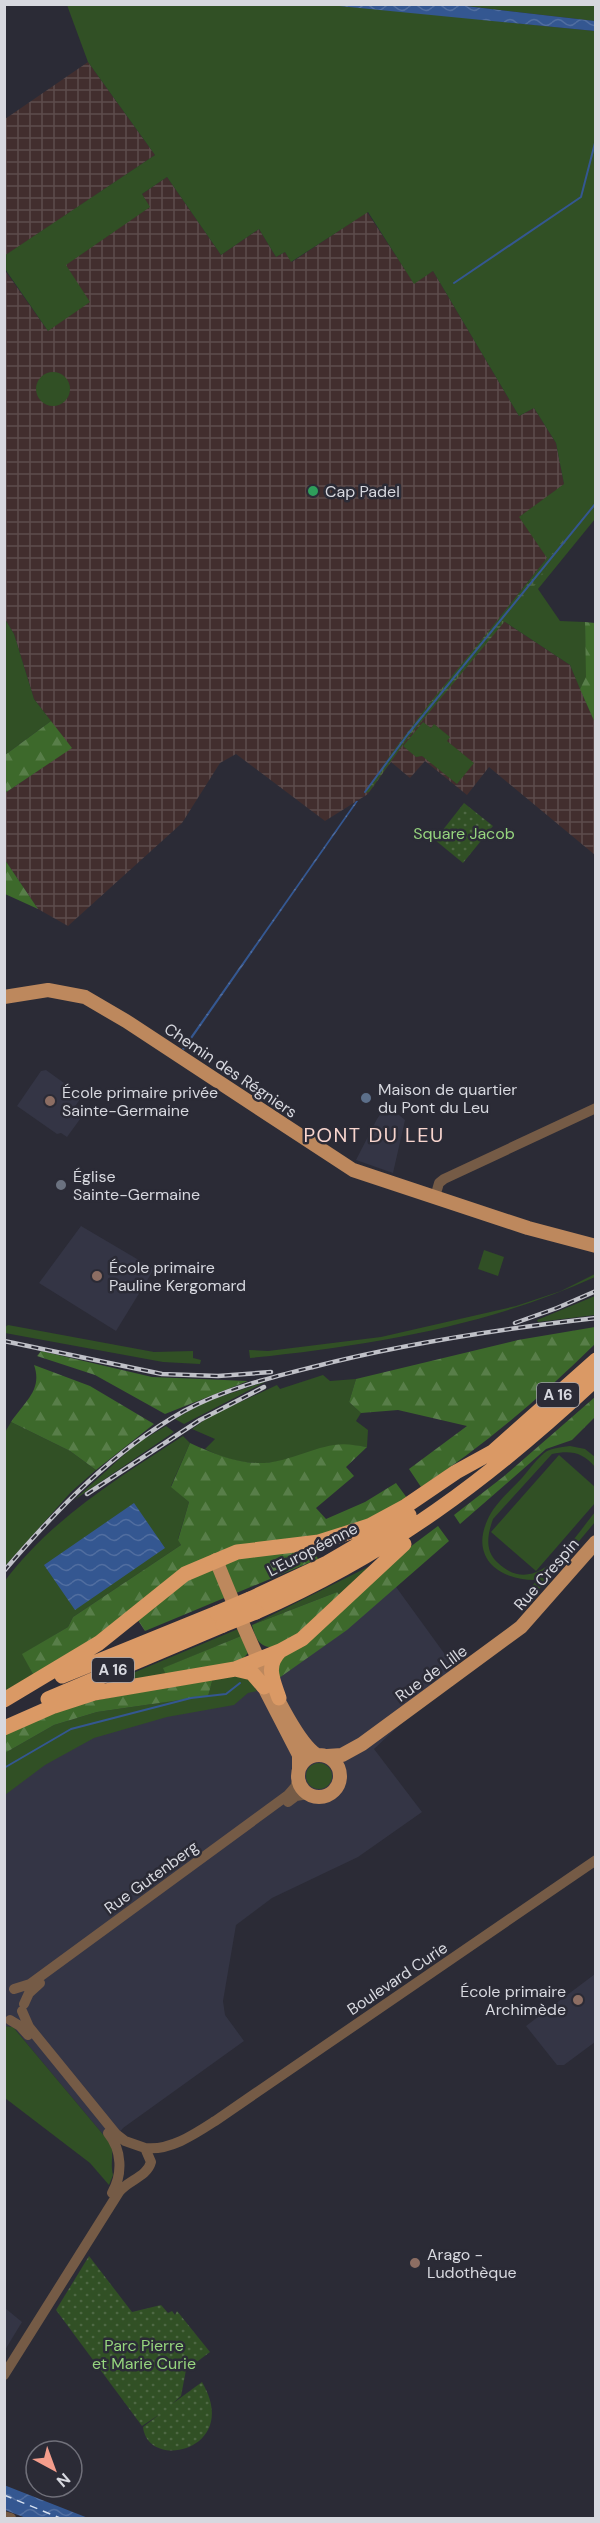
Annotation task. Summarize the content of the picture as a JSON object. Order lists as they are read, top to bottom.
{
  "streets": {
    "highway": ["A 16", "L'Européenne"],
    "main road": ["Chemin des Régniers", "Rue Crespin", "Rue de Lille"],
    "street": ["Rue Gutenberg", "Boulevard Curie"]
  },
  "crossings": [
    ["Rue Crespin", "Rue de Lille"],
    ["Rue de Lille", "Rue Gutenberg"]
  ],
  "districts": ["PONT DU LEU"],
  "parks": ["Square Jacob", "Parc Pierre et Marie Curie"],
  "places": [
    "Cap Padel",
    "Maison de quartier du Pont du Leu",
    "École primaire privée Sainte-Germaine",
    "Église Sainte-Germaine",
    "École primaire Pauline Kergomard",
    "École primaire Archimède",
    "Arago - Ludothèque"
  ],
  "north": "bottom right"
}
